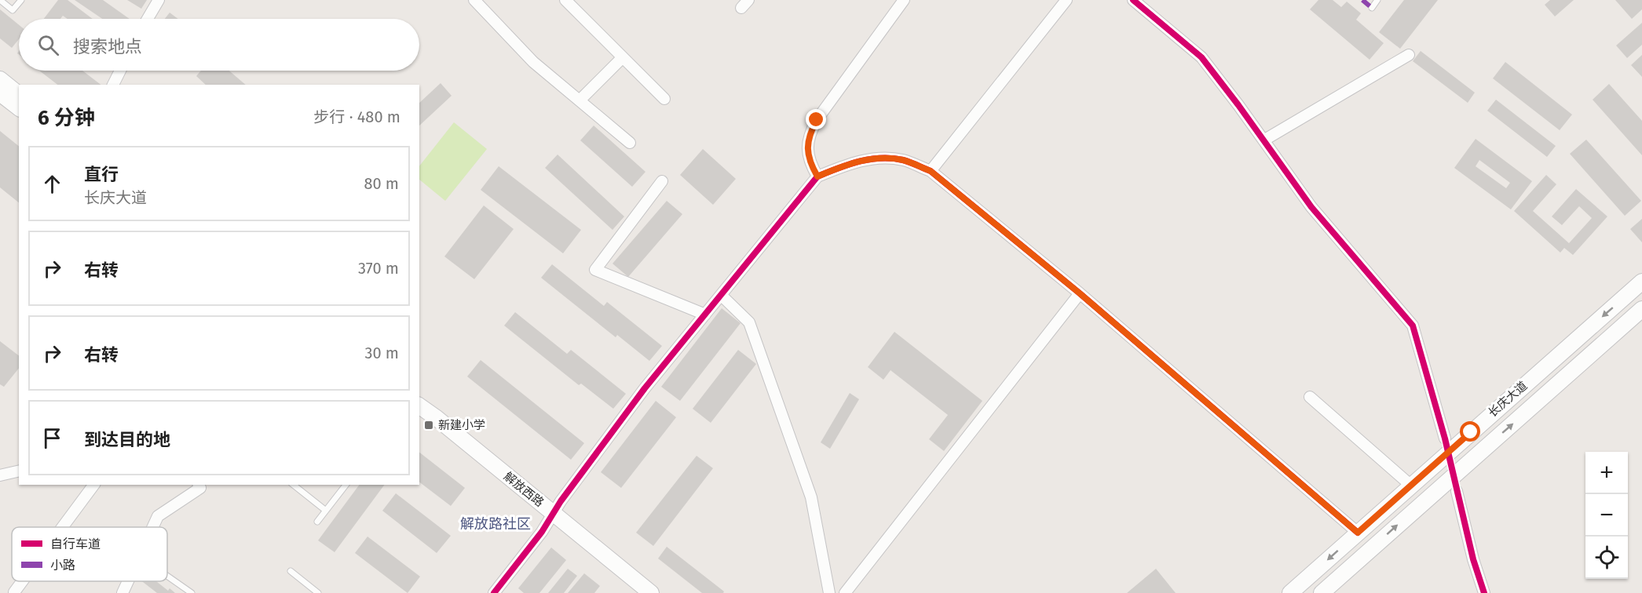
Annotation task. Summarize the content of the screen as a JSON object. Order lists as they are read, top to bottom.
{
  "streets": {
    "main road": ["长庆大道", "解放西路"]
  },
  "districts": ["解放路社区"],
  "places": {
    "transit": ["新建小学"]
  },
  "legend": ["自行车道", "小路"],
  "page": {
    "search": "搜索地点",
    "heading": ["6 分钟", "步行 · 480 m"],
    "list": [
      ["直行", "长庆大道", "80 m"],
      ["右转", "370 m"],
      ["右转", "30 m"],
      "到达目的地"
    ],
    "map_buttons": ["+", "−"]
  }
}
